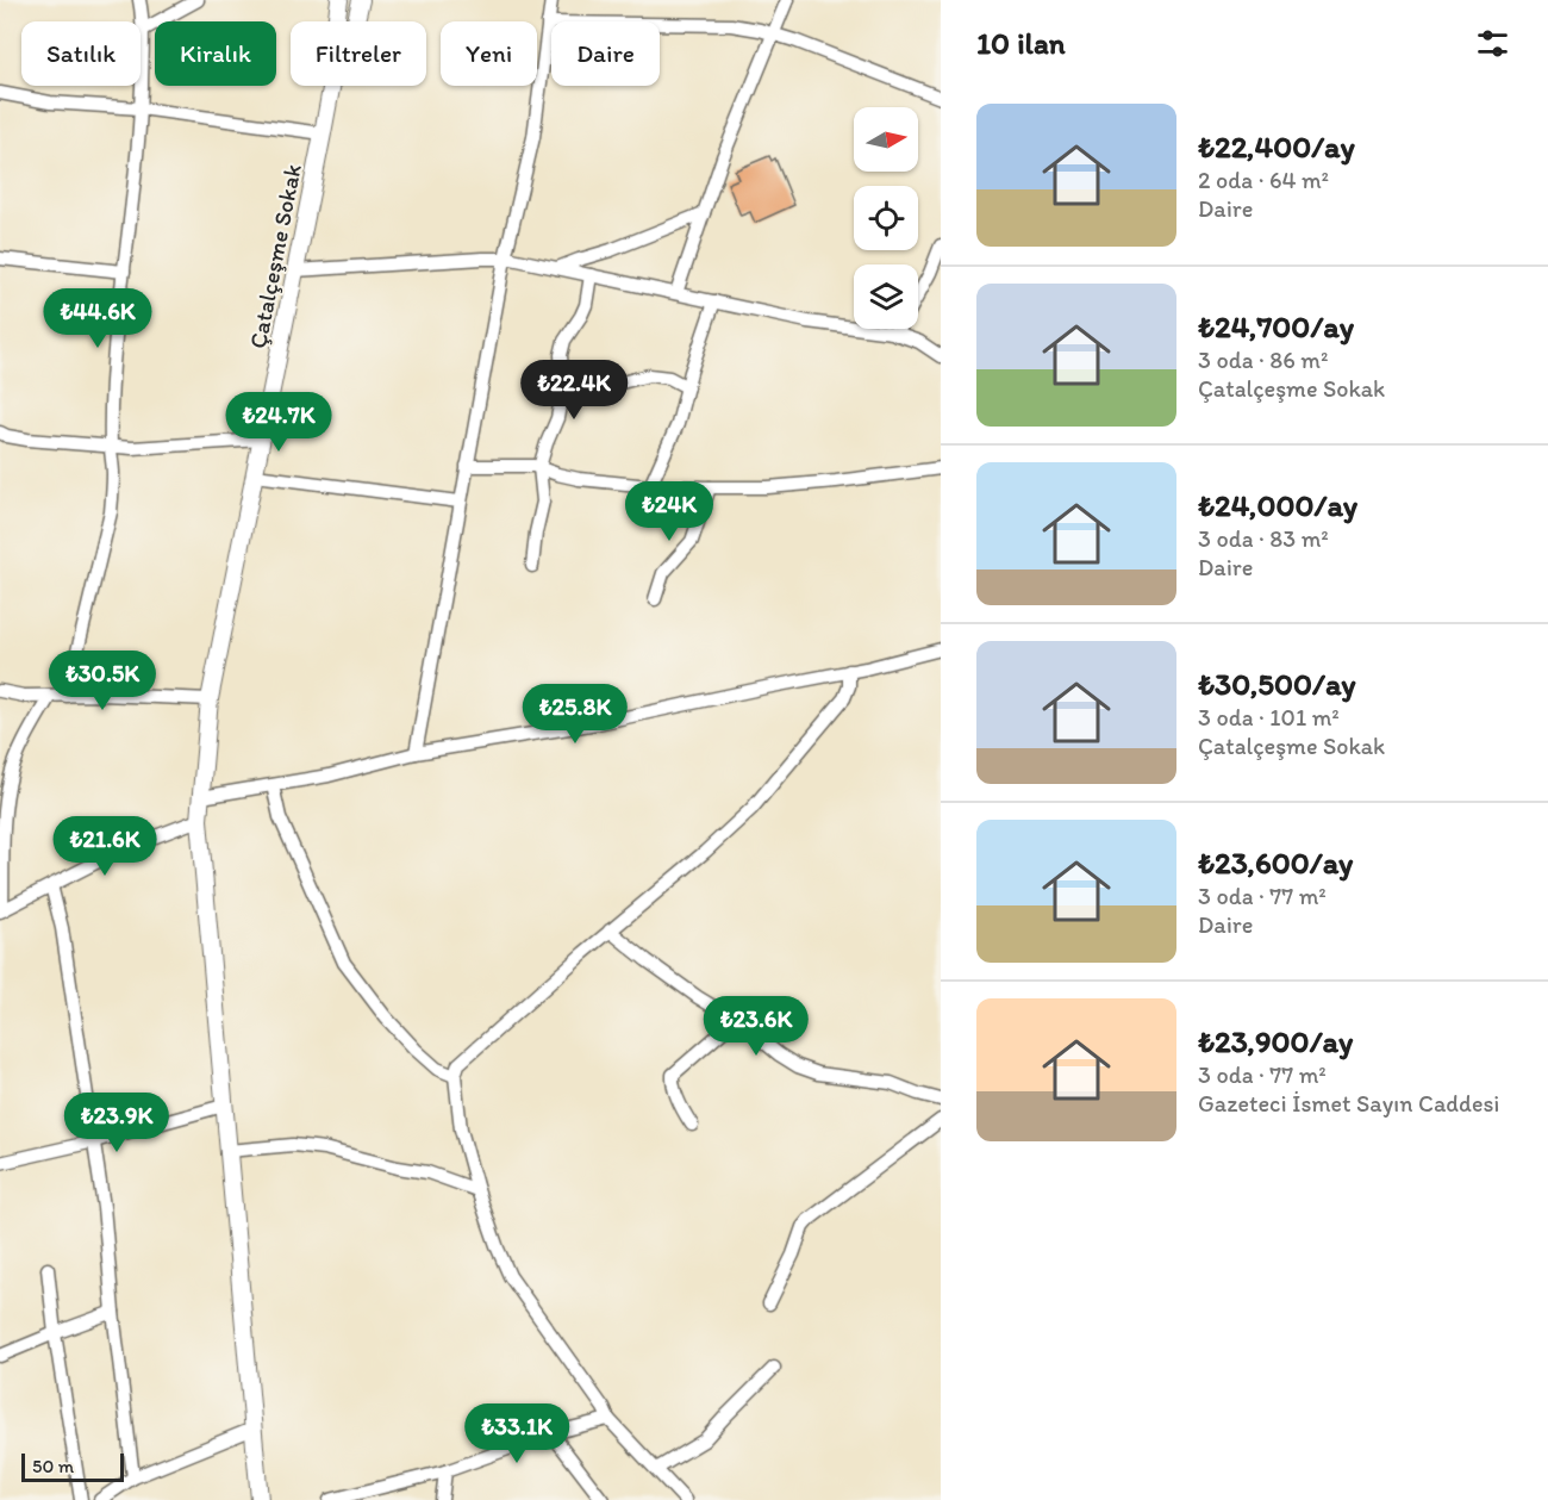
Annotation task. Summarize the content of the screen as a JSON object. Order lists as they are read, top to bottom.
{
  "streets": {
    "street": ["Çatalçeşme Sokak"]
  },
  "scale_bar": "50 m",
  "north": "right",
  "page": {
    "heading": "10 ilan",
    "chip": [
      "Satılık",
      "Kiralık",
      "Filtreler",
      "Yeni",
      "Daire"
    ],
    "list": [
      {
        "name": "₺22,400/ay",
        "note": "2 oda · 64 m² · Daire"
      },
      {
        "name": "₺24,700/ay",
        "note": "3 oda · 86 m² · Çatalçeşme Sokak"
      },
      {
        "name": "₺24,000/ay",
        "note": "3 oda · 83 m² · Daire"
      },
      {
        "name": "₺30,500/ay",
        "note": "3 oda · 101 m² · Çatalçeşme Sokak"
      },
      {
        "name": "₺23,600/ay",
        "note": "3 oda · 77 m² · Daire"
      },
      {
        "name": "₺23,900/ay",
        "note": "3 oda · 77 m² · Gazeteci İsmet Sayın Caddesi"
      }
    ],
    "price": [
      "₺44.6K",
      "₺22.4K",
      "₺24.7K",
      "₺24K",
      "₺30.5K",
      "₺25.8K",
      "₺21.6K",
      "₺23.6K",
      "₺23.9K",
      "₺33.1K"
    ],
    "scale": "50 m"
  }
}
